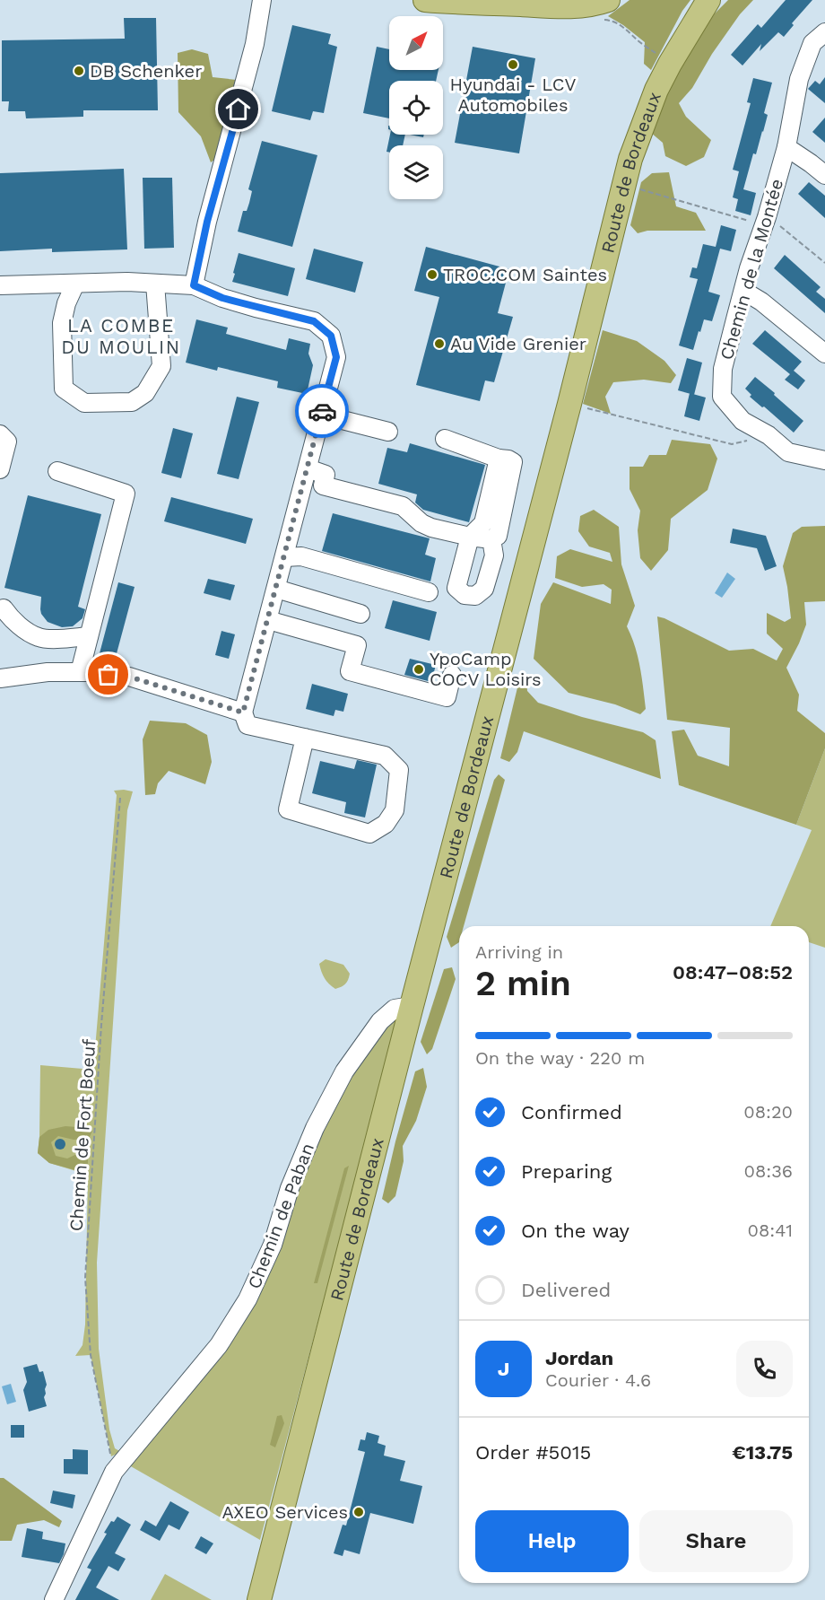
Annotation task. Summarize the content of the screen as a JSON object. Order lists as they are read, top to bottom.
{
  "streets": {
    "main road": ["Route de Bordeaux"],
    "street": ["Chemin de la Montée", "Chemin de Paban"],
    "path": ["Chemin de Fort Boeuf"]
  },
  "crossings": [
    ["Route de Bordeaux", "Chemin de Paban"],
    ["Chemin de Fort Boeuf", "Chemin de Paban"]
  ],
  "districts": ["LA COMBE DU MOULIN"],
  "places": [
    "Hyundai - LCV Automobiles",
    "DB Schenker",
    "TROC.COM Saintes",
    "Au Vide Grenier",
    "YpoCamp COCV Loisirs",
    "AXEO Services"
  ],
  "north": "top right",
  "page": {
    "heading": ["2 min", "Arriving in", "08:47–08:52"],
    "panel": [
      "Jordan",
      "Courier · 4.6",
      "Order #5015",
      "€13.75"
    ],
    "bar": "On the way · 220 m",
    "list": [
      ["Confirmed", "08:20"],
      ["Preparing", "08:36"],
      ["On the way", "08:41"],
      "Delivered"
    ],
    "round": "J",
    "buttons": ["Help", "Share"]
  }
}
